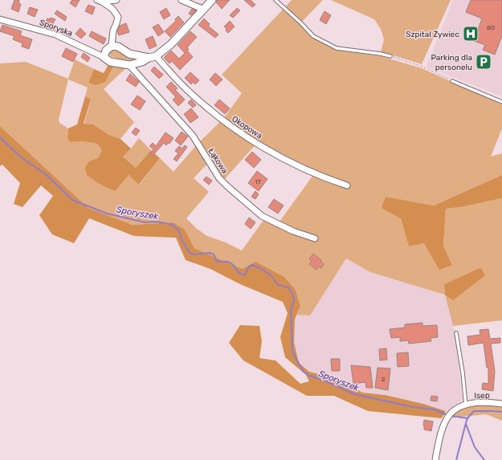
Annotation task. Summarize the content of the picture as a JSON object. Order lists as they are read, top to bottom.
{
  "streets": {
    "street": [
      "Sporyska",
      "Okopowa",
      "Łąkowa",
      "Isep"
    ]
  },
  "crossings": [
    ["Sporyska", "Okopowa"],
    ["Sporyska", "Łąkowa"]
  ],
  "water": ["Sporyszek"],
  "places": {
    "hospital": ["Szpital Żywiec"],
    "parking": ["Parking dla personelu"]
  },
  "house_numbers": ["80", "17", "2"]
}
